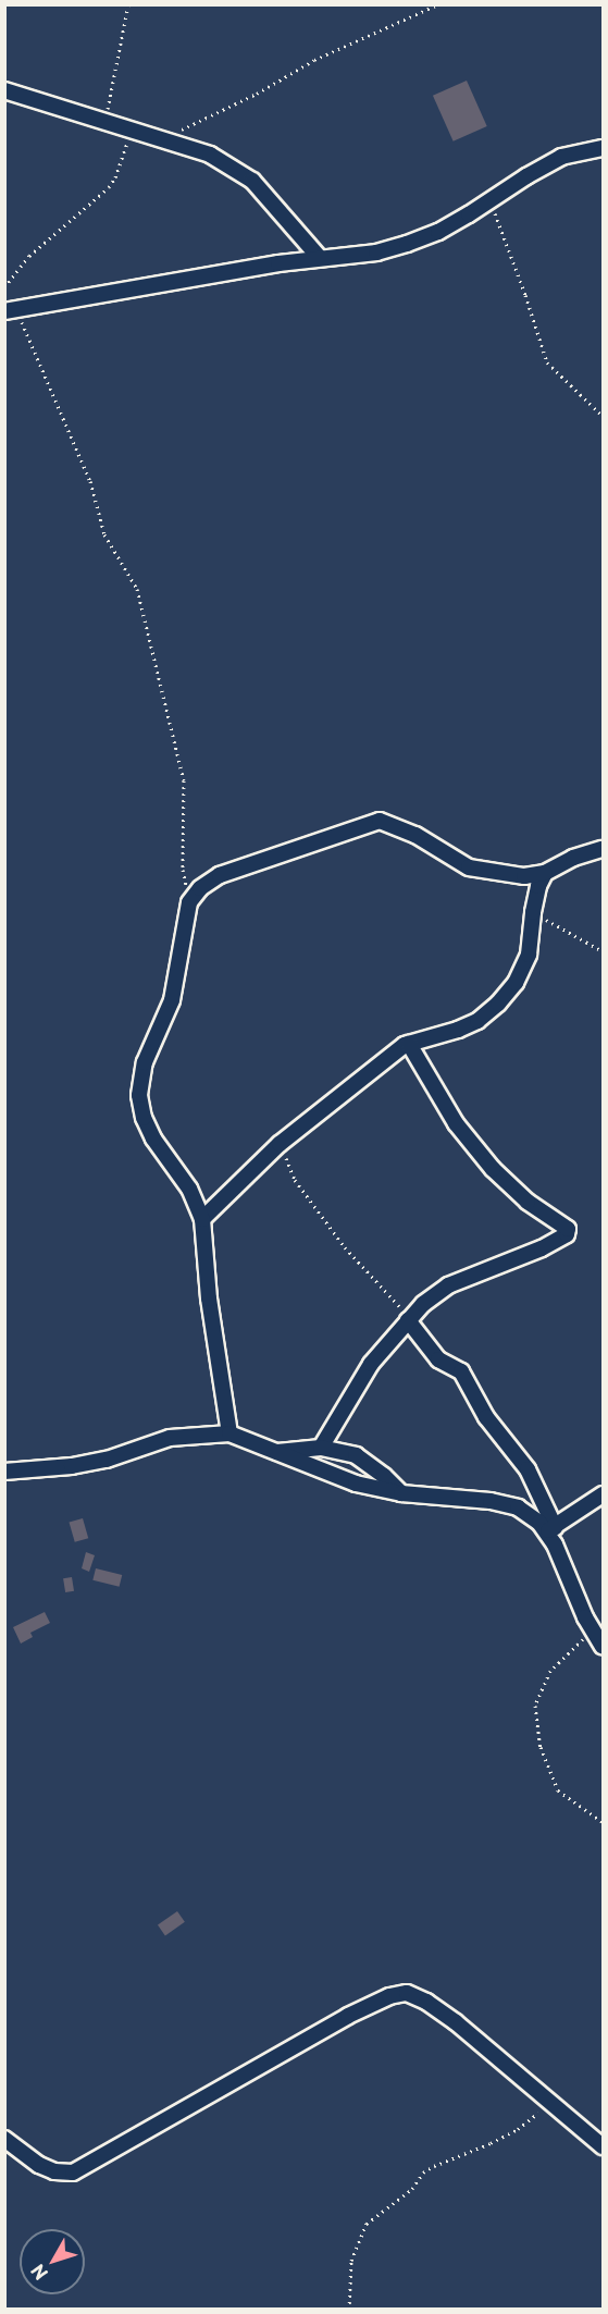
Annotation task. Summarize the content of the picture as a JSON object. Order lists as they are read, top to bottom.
{
  "north": "bottom left"
}
